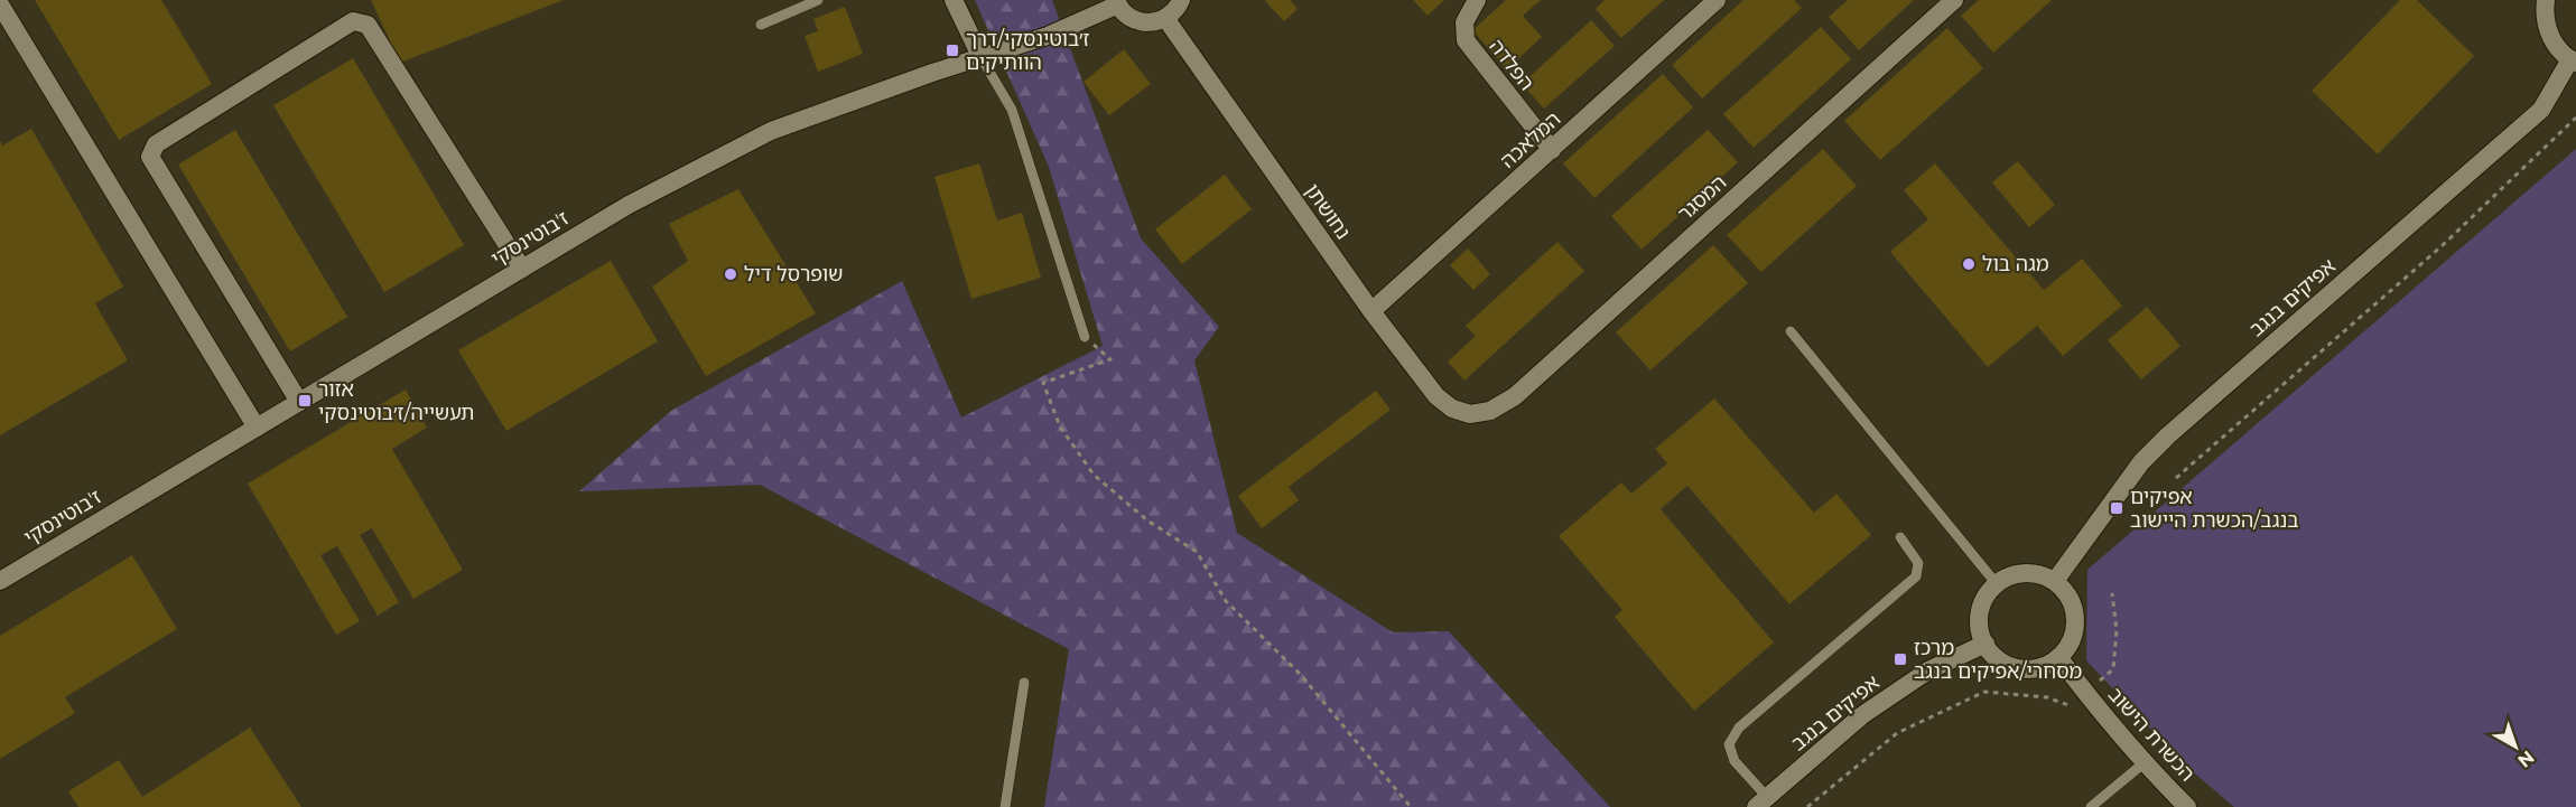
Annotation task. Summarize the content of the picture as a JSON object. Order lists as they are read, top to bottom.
{
  "streets": {
    "street": [
      "הפלדה",
      "המלאכה",
      "המסגר",
      "נחושתן",
      "ז'בוטינסקי",
      "אפיקים בנגב",
      "הכשרת הישוב"
    ]
  },
  "crossings": [
    ["הפלדה", "המלאכה"],
    ["המלאכה", "נחושתן"],
    ["המסגר", "נחושתן"],
    ["אפיקים בנגב", "הכשרת הישוב"]
  ],
  "places": {
    "transit": [
      "ז׳בוטינסקי/דרך הוותיקים",
      "אזור תעשייה/ז׳בוטינסקי",
      "אפיקים בנגב/הכשרת היישוב",
      "מרכז מסחרי/אפיקים בנגב"
    ],
    "other": ["מגה בול", "שופרסל דיל"]
  },
  "north": "bottom right"
}
